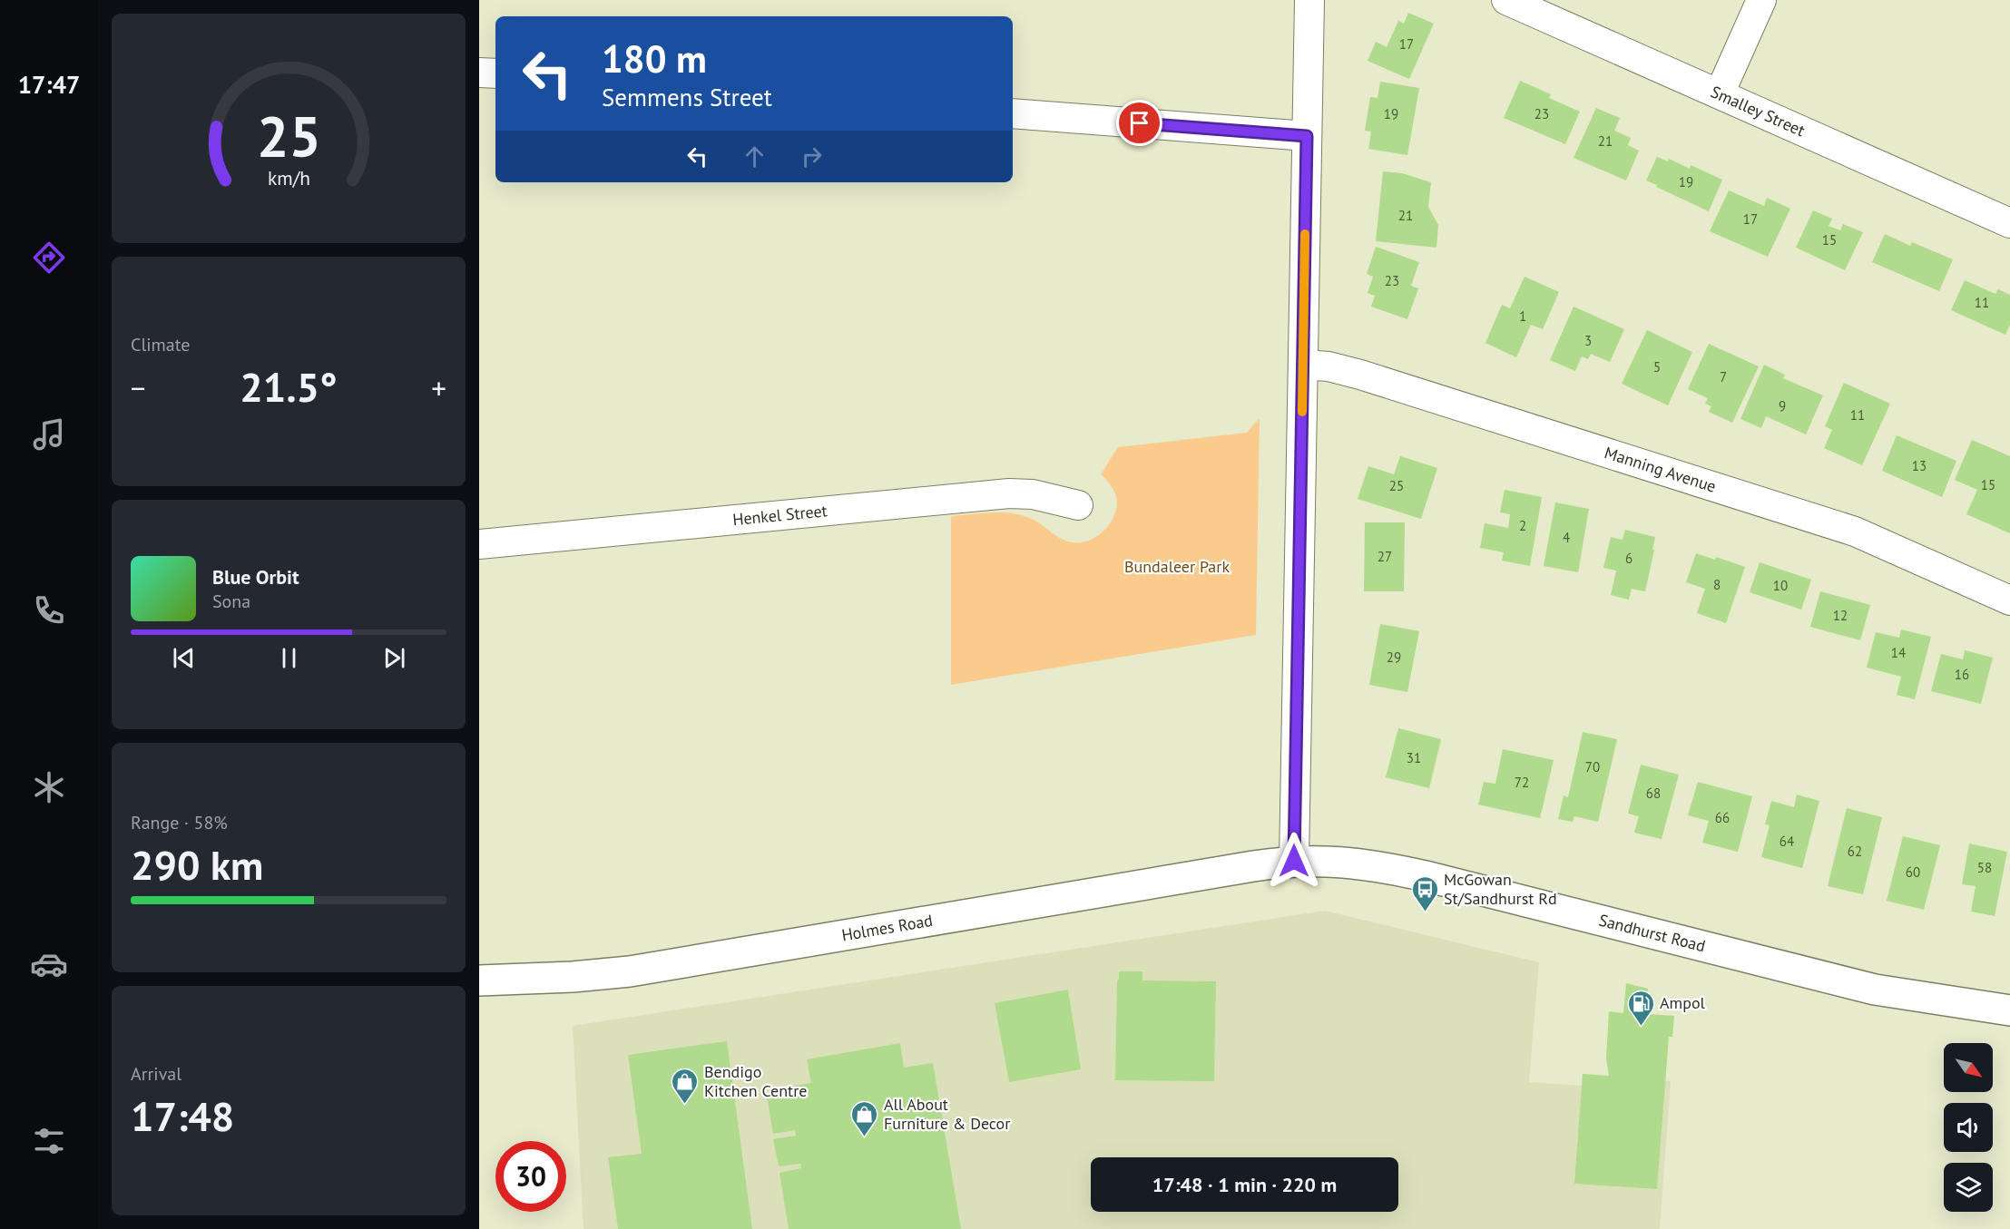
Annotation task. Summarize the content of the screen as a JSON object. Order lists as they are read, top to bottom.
{
  "streets": {
    "main road": ["Holmes Road", "Sandhurst Road"],
    "street": ["Smalley Street", "Manning Avenue", "Henkel Street"]
  },
  "crossings": [
    ["Holmes Road", "Sandhurst Road"]
  ],
  "parks": ["Bundaleer Park"],
  "places": {
    "bus stop": ["McGowan St/Sandhurst Rd"],
    "fuel station": ["Ampol"],
    "shop": ["Bendigo Kitchen Centre", "All About Furniture & Decor"]
  },
  "house_numbers": [
    "17",
    "19",
    "23",
    "21",
    "19",
    "21",
    "17",
    "15",
    "23",
    "11",
    "1",
    "3",
    "5",
    "7",
    "9",
    "11",
    "13",
    "15",
    "25",
    "2",
    "4",
    "27",
    "6",
    "8",
    "10",
    "12",
    "14",
    "29",
    "16",
    "31",
    "70",
    "72",
    "68",
    "66",
    "64",
    "62",
    "58",
    "60"
  ],
  "north": "bottom right",
  "page": {
    "tabs": "17:47",
    "turn": ["180 m", "Semmens Street"],
    "tile": [
      "Climate",
      ["Range · 58%", "290 km"],
      ["Arrival", "17:48"]
    ],
    "heat": ["−", "21.5°", "+"],
    "song": ["Blue Orbit", "Sona"],
    "limit": "30",
    "trip": "17:48 · 1 min · 220 m",
    "gauge": ["25", "km/h"]
  }
}
